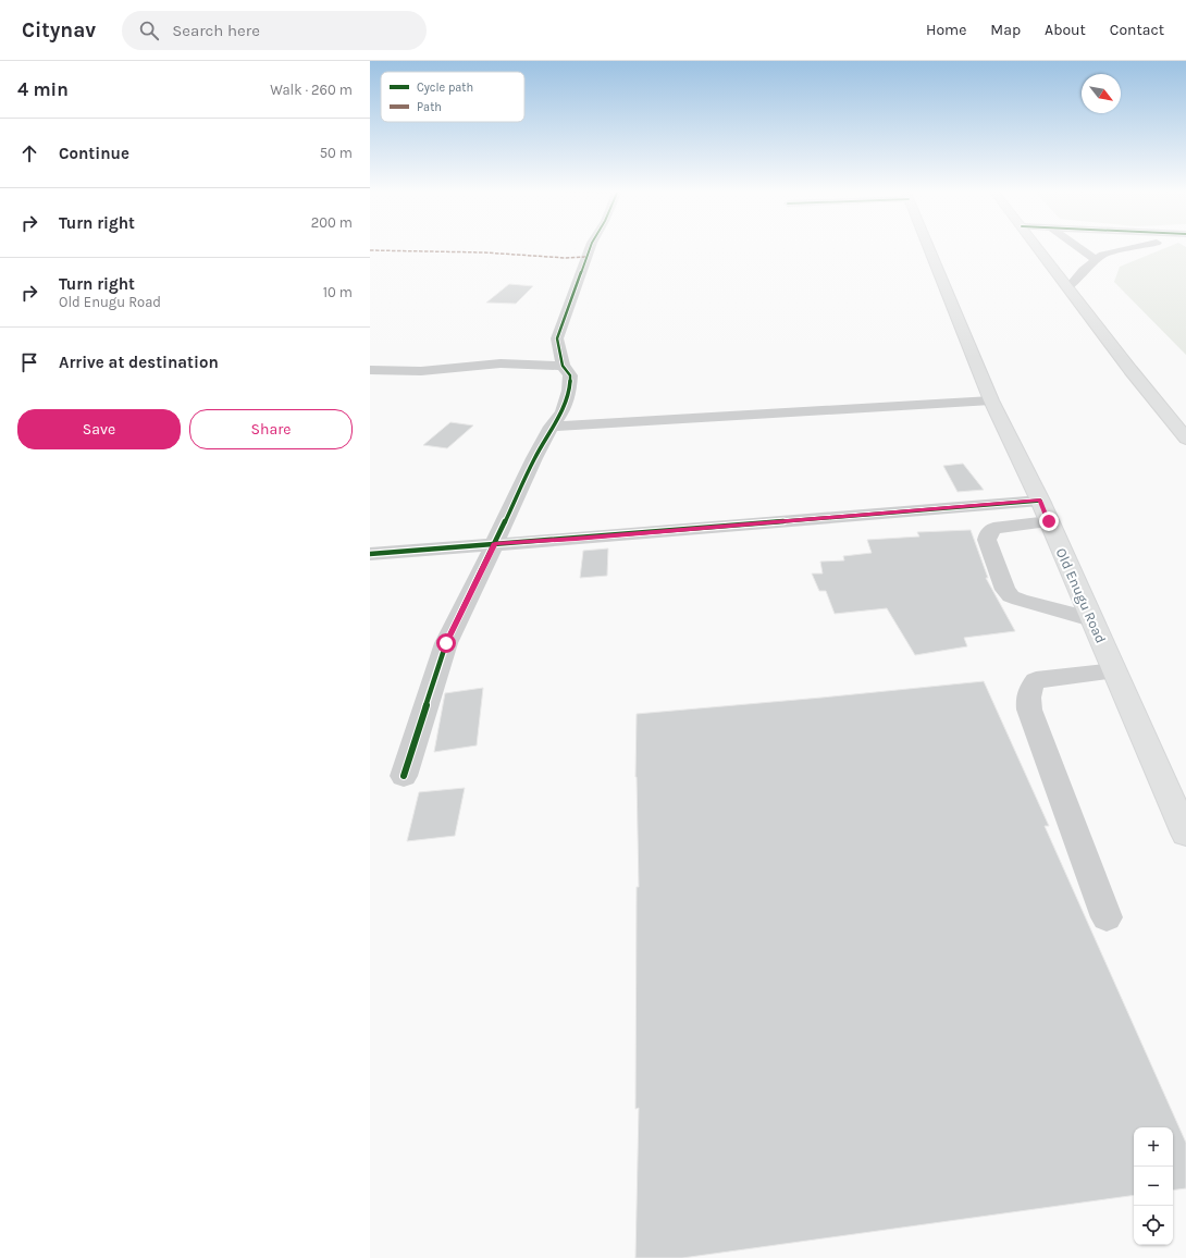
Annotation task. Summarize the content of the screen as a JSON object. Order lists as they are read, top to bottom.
{
  "streets": {
    "main road": ["Old Enugu Road"]
  },
  "legend": ["Cycle path", "Path"],
  "north": "bottom right",
  "page": {
    "header": "Citynav",
    "search": "Search here",
    "nav": [
      "Home",
      "Map",
      "About",
      "Contact"
    ],
    "heading": ["4 min", "Walk · 260 m"],
    "list": [
      ["Continue", "50 m"],
      ["Turn right", "200 m"],
      ["Turn right", "Old Enugu Road", "10 m"],
      "Arrive at destination"
    ],
    "buttons": ["Save", "Share"],
    "map_buttons": ["+", "−"]
  }
}
